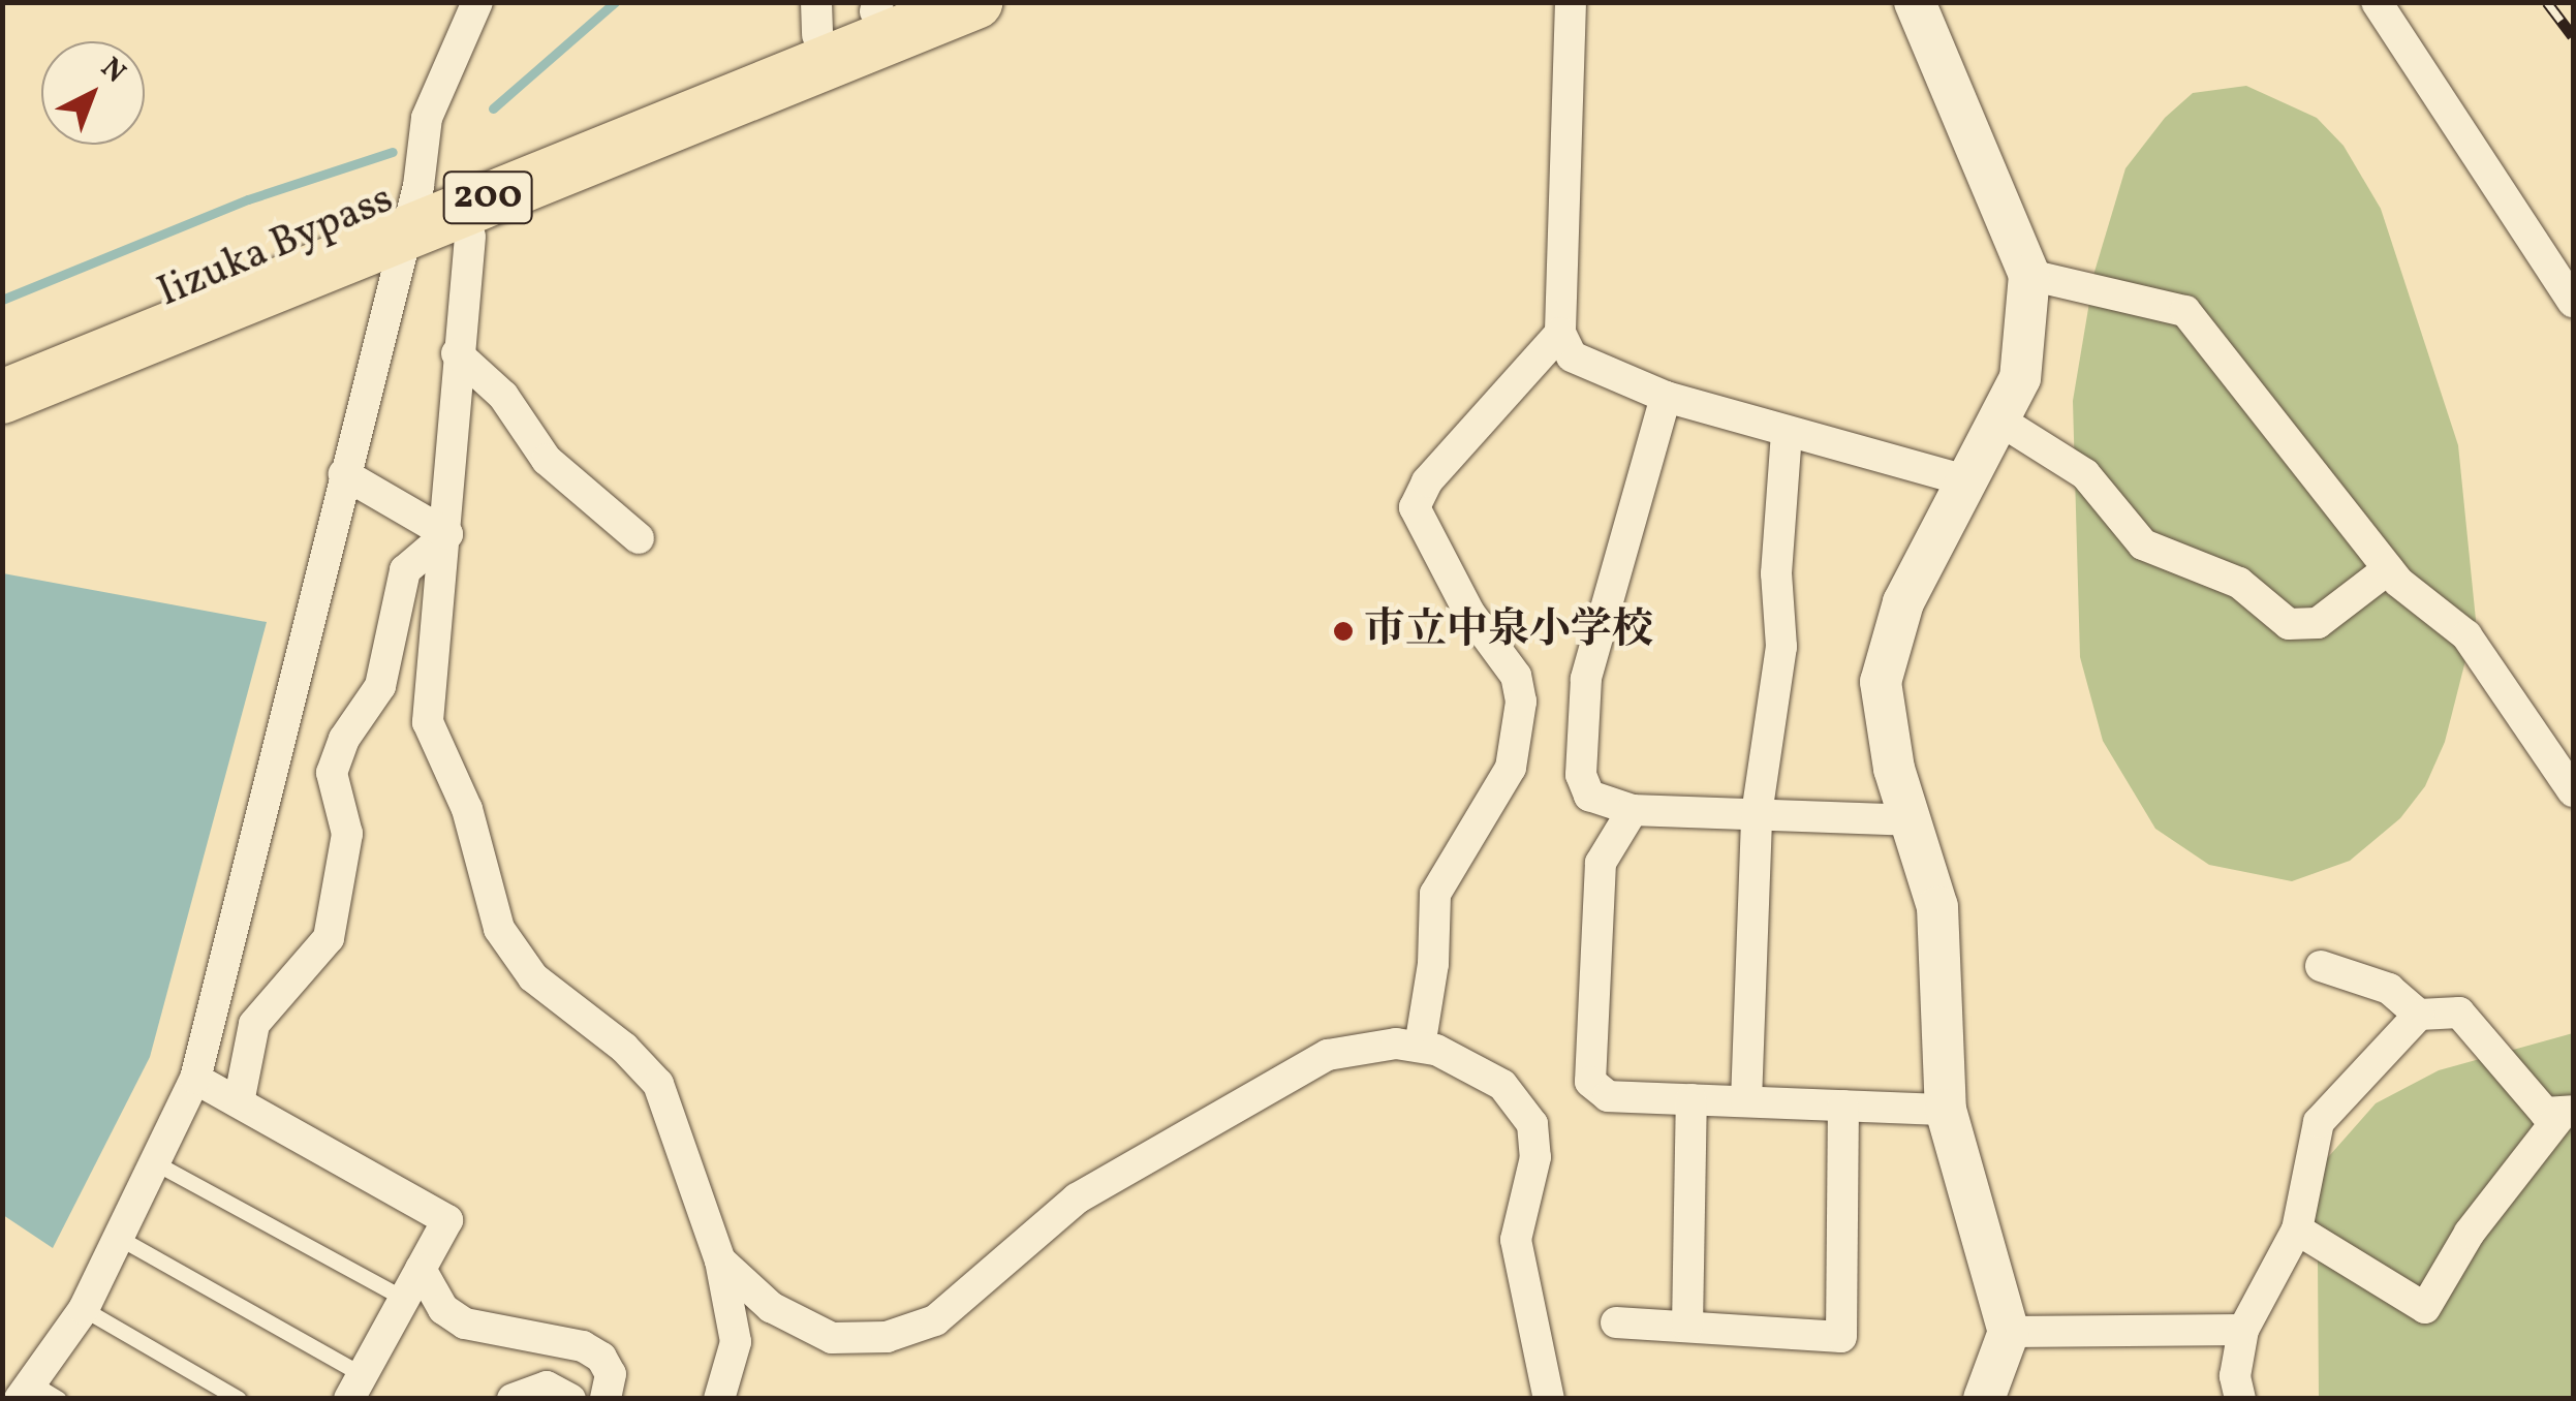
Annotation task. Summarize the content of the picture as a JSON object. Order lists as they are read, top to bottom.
{
  "streets": {
    "highway": ["200", "Iizuka Bypass"]
  },
  "crossings": [
    ["200", "Iizuka Bypass"]
  ],
  "places": ["市立中泉小学校"],
  "north": "top right"
}
